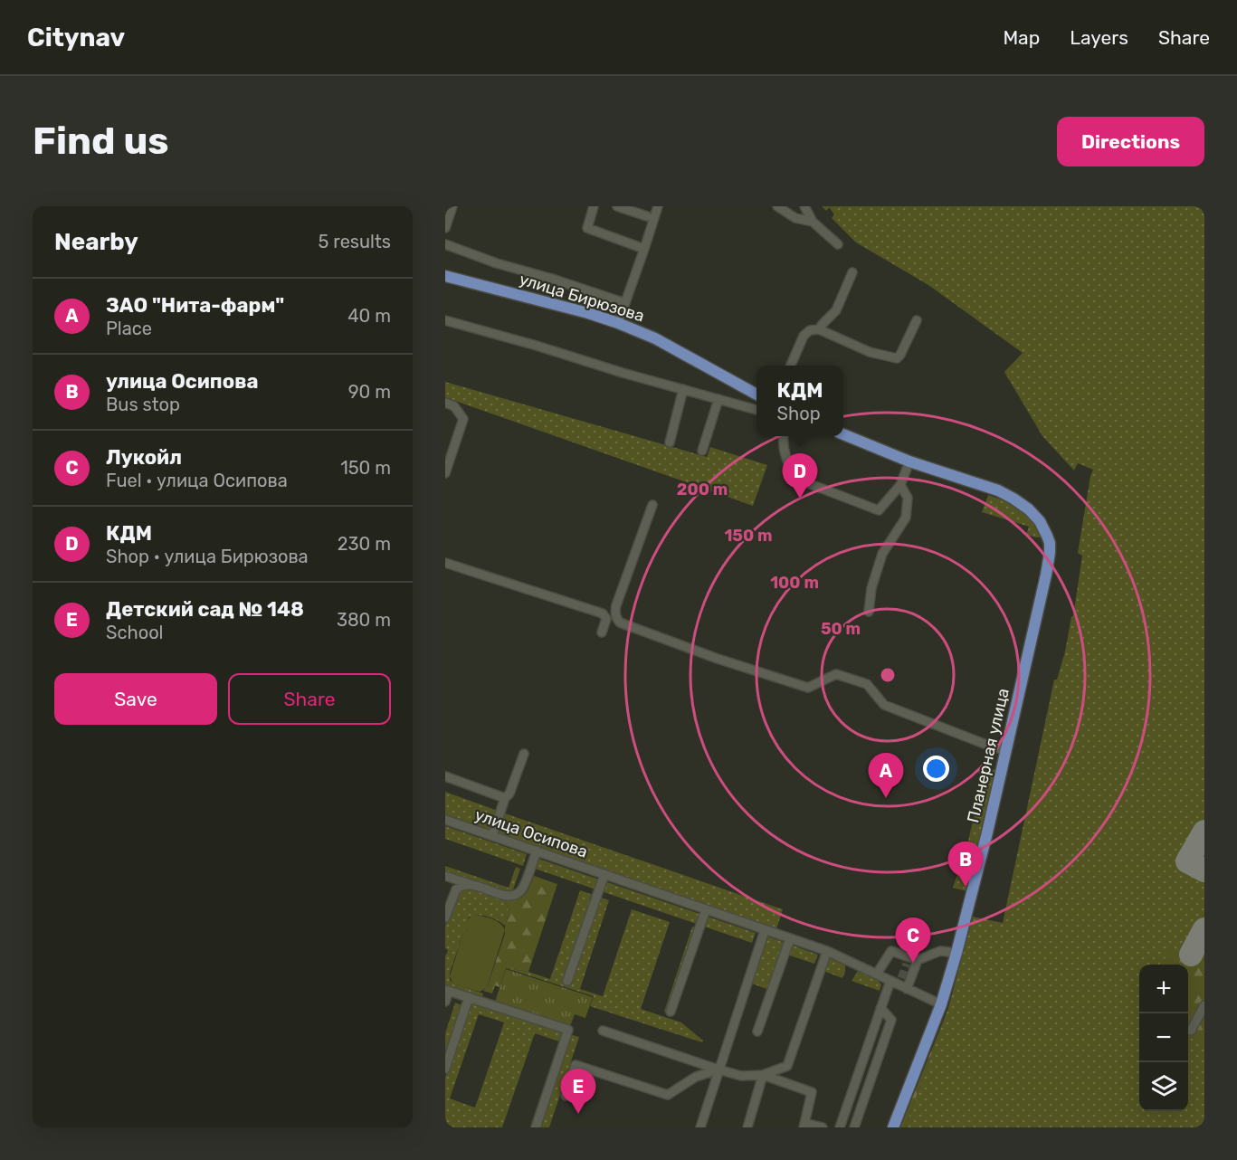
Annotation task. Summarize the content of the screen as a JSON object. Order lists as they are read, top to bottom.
{
  "streets": {
    "main road": ["улица Бирюзова", "Планерная улица"],
    "street": ["улица Осипова"]
  },
  "crossings": [
    ["Планерная улица", "улица Осипова"]
  ],
  "page": {
    "header": "Citynav",
    "nav": ["Map", "Layers", "Share"],
    "buttons": [
      "Directions",
      ["Save", "Share"]
    ],
    "title": "Find us",
    "heading": ["Nearby", "5 results"],
    "list": [
      {
        "mark": "A",
        "name": "ЗАО \"Нита-фарм\"",
        "note": "Place",
        "value": "40 m"
      },
      {
        "mark": "B",
        "name": "улица Осипова",
        "note": "Bus stop",
        "value": "90 m"
      },
      {
        "mark": "C",
        "name": "Лукойл",
        "note": "Fuel · улица Осипова",
        "value": "150 m"
      },
      {
        "mark": "D",
        "name": "КДМ",
        "note": "Shop · улица Бирюзова",
        "value": "230 m"
      },
      {
        "mark": "E",
        "name": "Детский сад № 148",
        "note": "School",
        "value": "380 m"
      }
    ],
    "popup": ["КДМ", "Shop"],
    "pins": [
      "D",
      "A",
      "B",
      "C",
      "E"
    ],
    "map_buttons": ["+", "−"]
  },
  "rings": [
    "200 m",
    "150 m",
    "100 m",
    "50 m"
  ]
}
